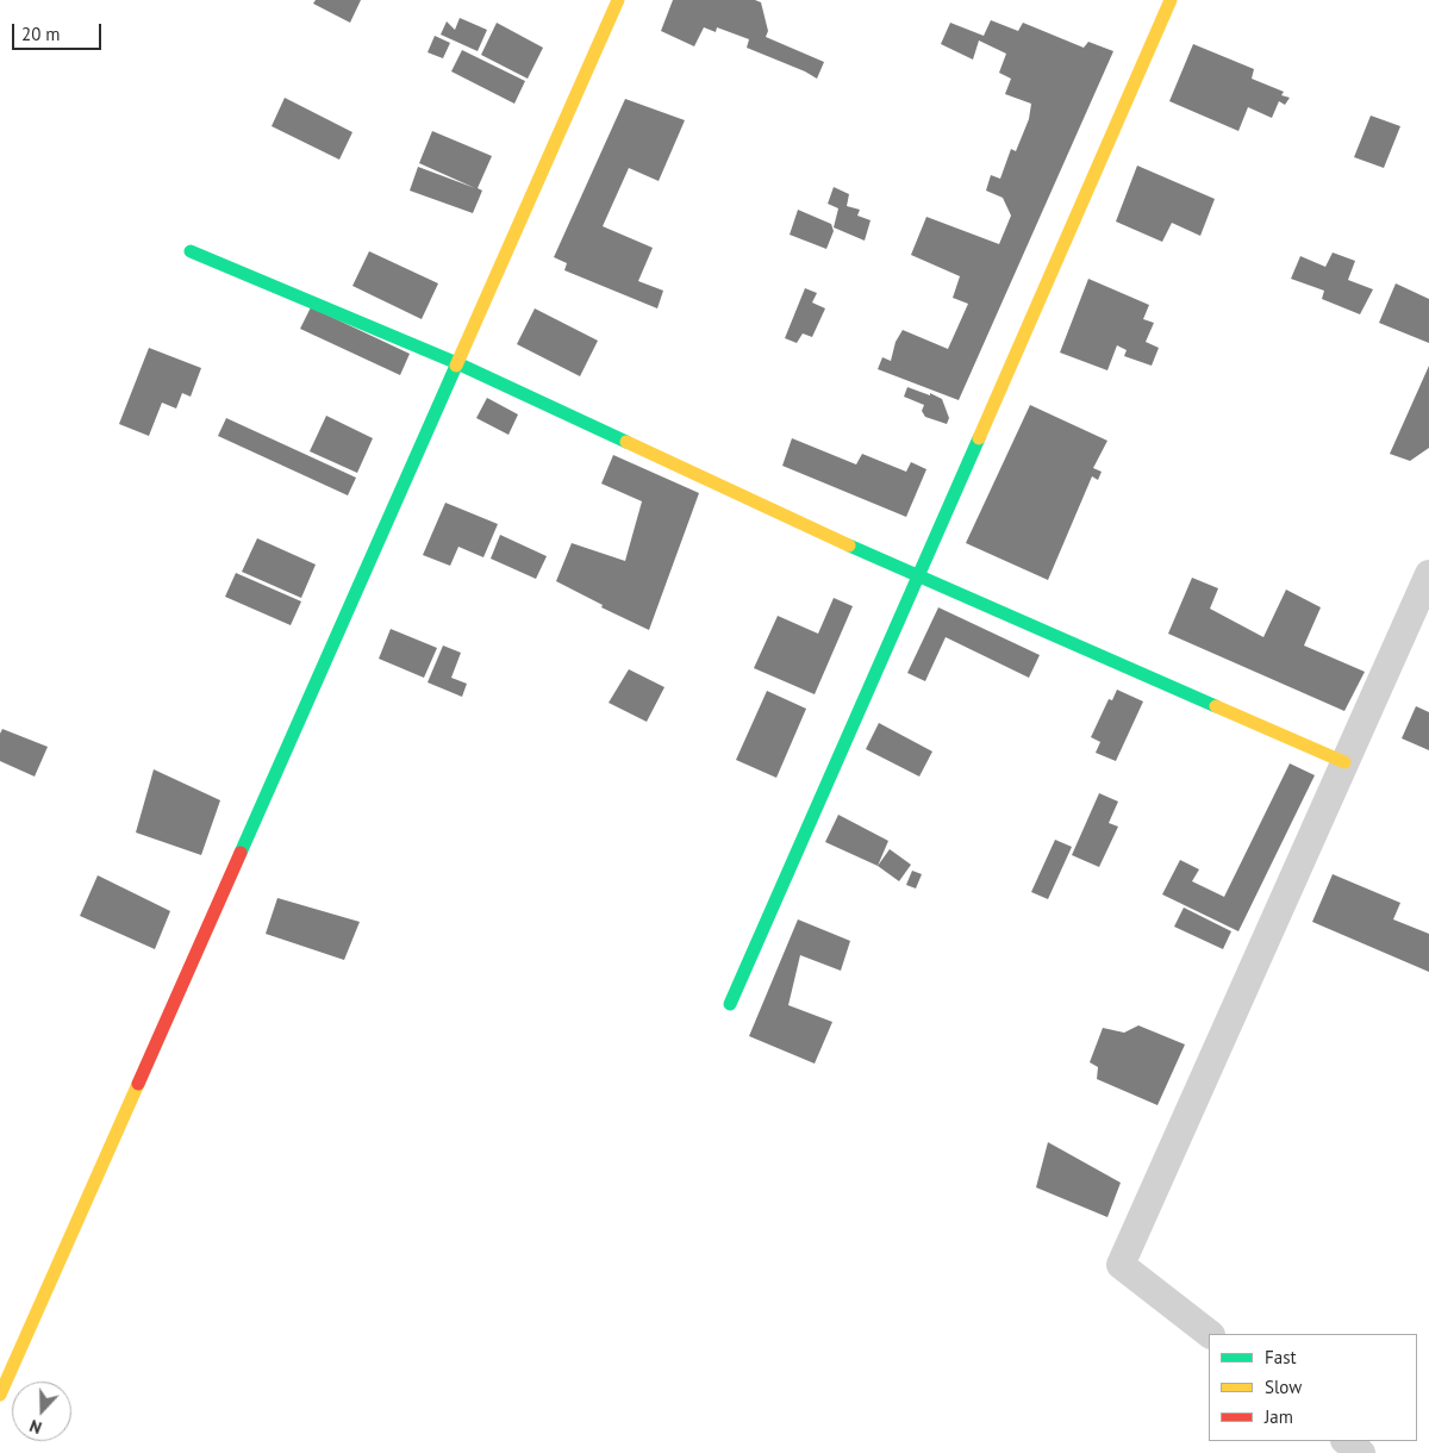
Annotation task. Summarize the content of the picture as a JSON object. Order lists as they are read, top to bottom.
{
  "legend": ["Fast", "Slow", "Jam"],
  "scale_bar": "20 m",
  "north": "bottom"
}
